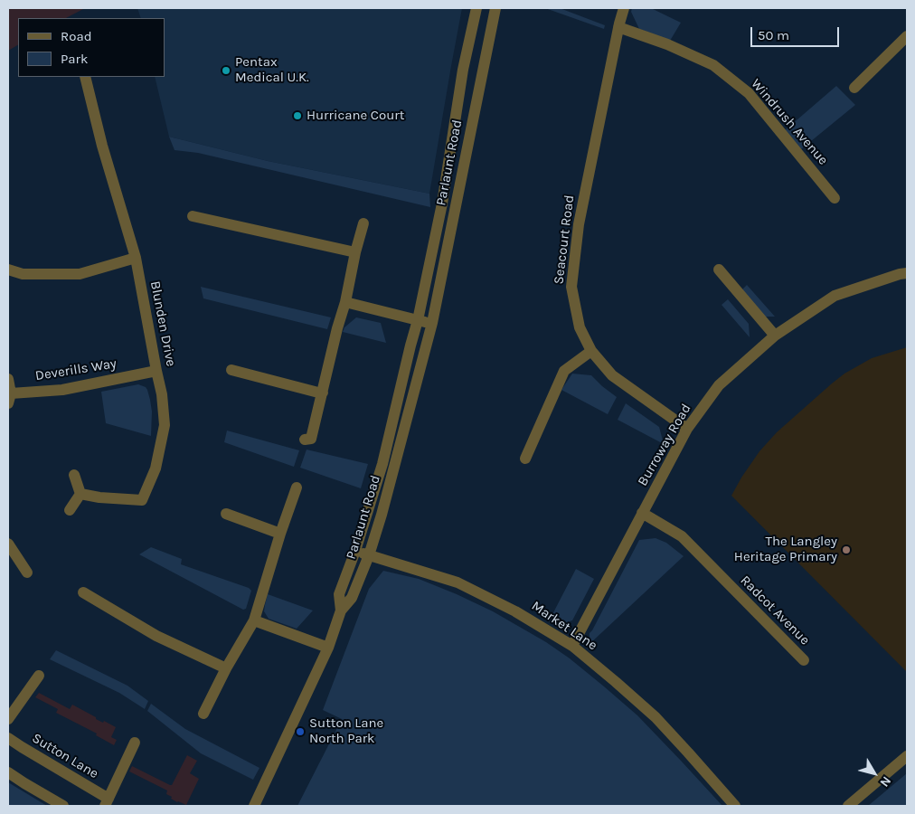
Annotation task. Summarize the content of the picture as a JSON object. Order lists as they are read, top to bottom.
{
  "streets": {
    "street": [
      "Windrush Avenue",
      "Parlaunt Road",
      "Seacourt Road",
      "Blunden Drive",
      "Deverills Way",
      "Burroway Road",
      "Radcot Avenue",
      "Market Lane",
      "Sutton Lane"
    ]
  },
  "crossings": [
    ["Windrush Avenue", "Seacourt Road"],
    ["Parlaunt Road", "Market Lane"],
    ["Seacourt Road", "Burroway Road"],
    ["Blunden Drive", "Deverills Way"],
    ["Burroway Road", "Radcot Avenue"],
    ["Burroway Road", "Market Lane"]
  ],
  "places": [
    "Pentax Medical U.K.",
    "Hurricane Court",
    "The Langley Heritage Primary",
    "Sutton Lane North Park"
  ],
  "legend": ["Road", "Park"],
  "scale_bar": "50 m",
  "north": "bottom right"
}
